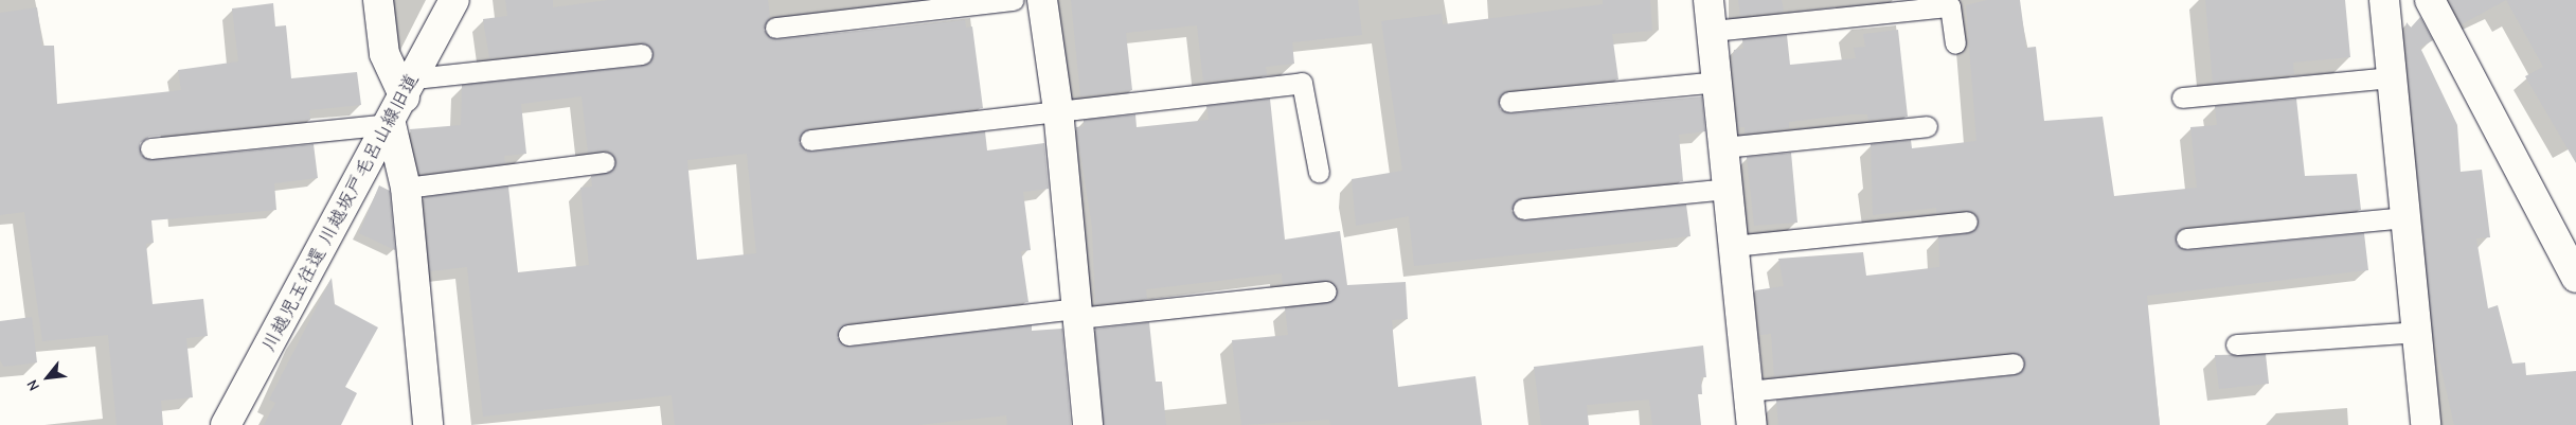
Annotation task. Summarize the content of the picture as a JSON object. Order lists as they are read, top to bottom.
{
  "streets": {
    "street": ["川越児玉往還 川越坂戸毛呂山線旧道"]
  },
  "north": "bottom left"
}
